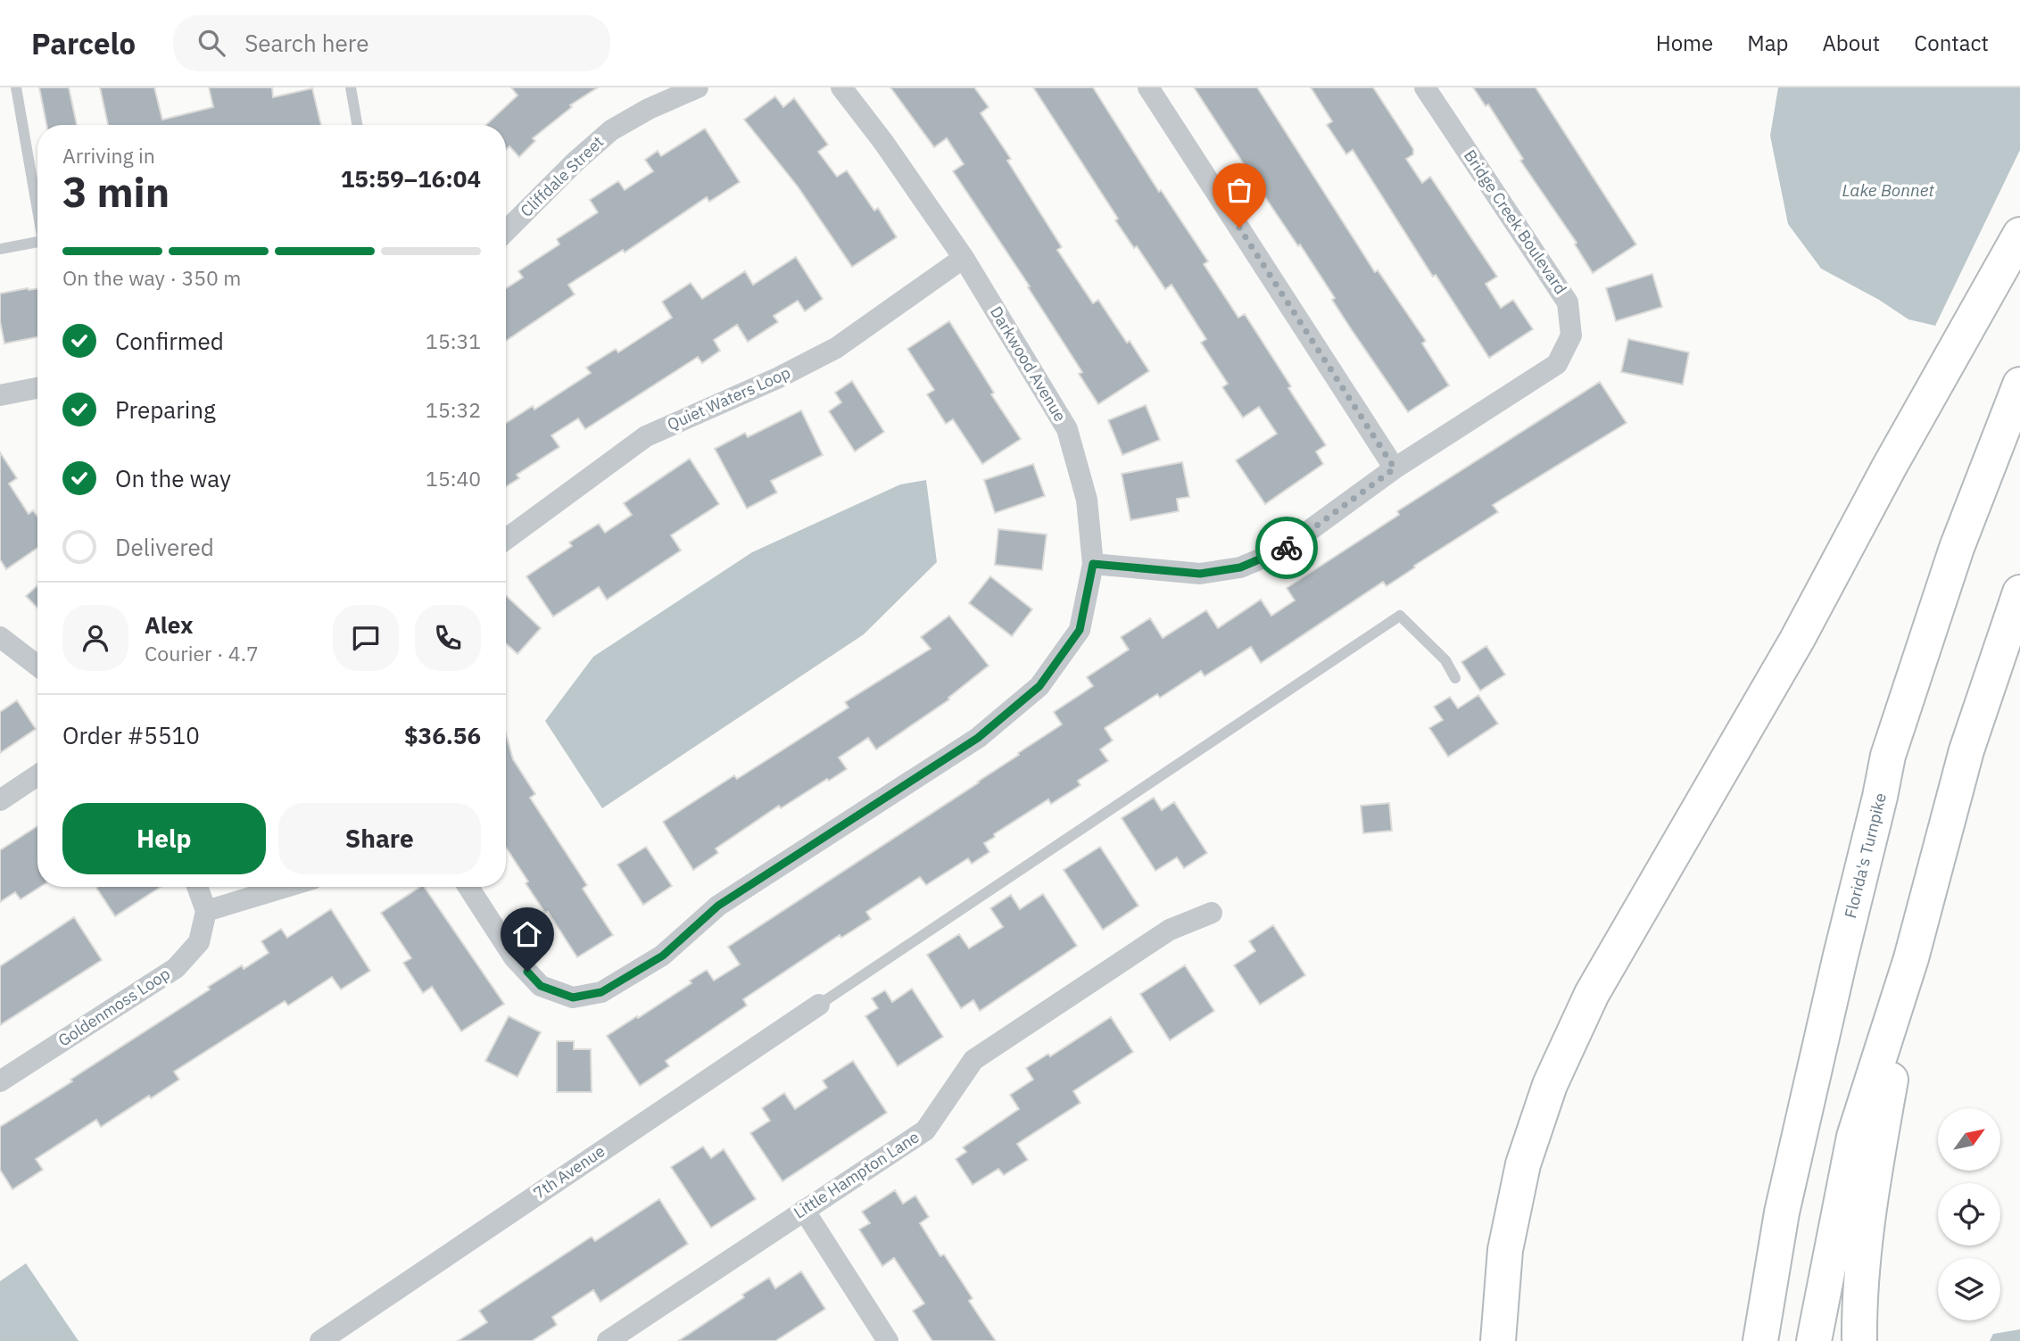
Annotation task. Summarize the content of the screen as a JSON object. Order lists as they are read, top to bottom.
{
  "streets": {
    "highway": ["Florida's Turnpike"],
    "street": [
      "Cliffdale Street",
      "Bridge Creek Boulevard",
      "Darkwood Avenue",
      "Quiet Waters Loop",
      "Goldenmoss Loop",
      "7th Avenue",
      "Little Hampton Lane"
    ]
  },
  "crossings": [
    ["Bridge Creek Boulevard", "Darkwood Avenue"],
    ["Darkwood Avenue", "Quiet Waters Loop"]
  ],
  "water": ["Lake Bonnet"],
  "north": "top right",
  "page": {
    "header": "Parcelo",
    "search": "Search here",
    "nav": [
      "Home",
      "Map",
      "About",
      "Contact"
    ],
    "heading": ["3 min", "Arriving in", "15:59–16:04"],
    "panel": [
      "Alex",
      "Courier · 4.7",
      "Order #5510",
      "$36.56"
    ],
    "bar": "On the way · 350 m",
    "list": [
      ["Confirmed", "15:31"],
      ["Preparing", "15:32"],
      ["On the way", "15:40"],
      "Delivered"
    ],
    "buttons": ["Help", "Share"]
  }
}
